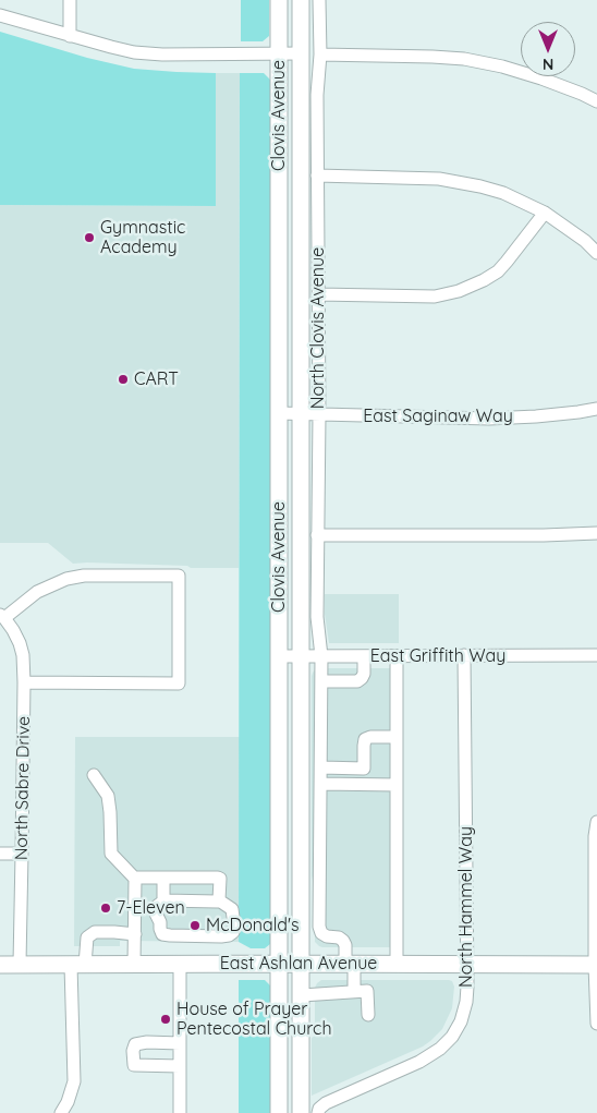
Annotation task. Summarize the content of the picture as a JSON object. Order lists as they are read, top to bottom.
{
  "streets": {
    "main road": ["Clovis Avenue", "East Ashlan Avenue"],
    "street": [
      "North Clovis Avenue",
      "East Saginaw Way",
      "East Griffith Way",
      "North Sabre Drive",
      "North Hammel Way"
    ]
  },
  "crossings": [
    ["Clovis Avenue", "East Saginaw Way"],
    ["Clovis Avenue", "East Griffith Way"],
    ["Clovis Avenue", "East Ashlan Avenue"],
    ["North Clovis Avenue", "East Saginaw Way"],
    ["North Clovis Avenue", "East Griffith Way"],
    ["North Clovis Avenue", "East Ashlan Avenue"],
    ["East Griffith Way", "North Hammel Way"],
    ["North Sabre Drive", "East Ashlan Avenue"],
    ["North Hammel Way", "East Ashlan Avenue"]
  ],
  "places": [
    "Gymnastic Academy",
    "CART",
    "7-Eleven",
    "McDonald's",
    "House of Prayer Pentecostal Church"
  ],
  "north": "bottom"
}
